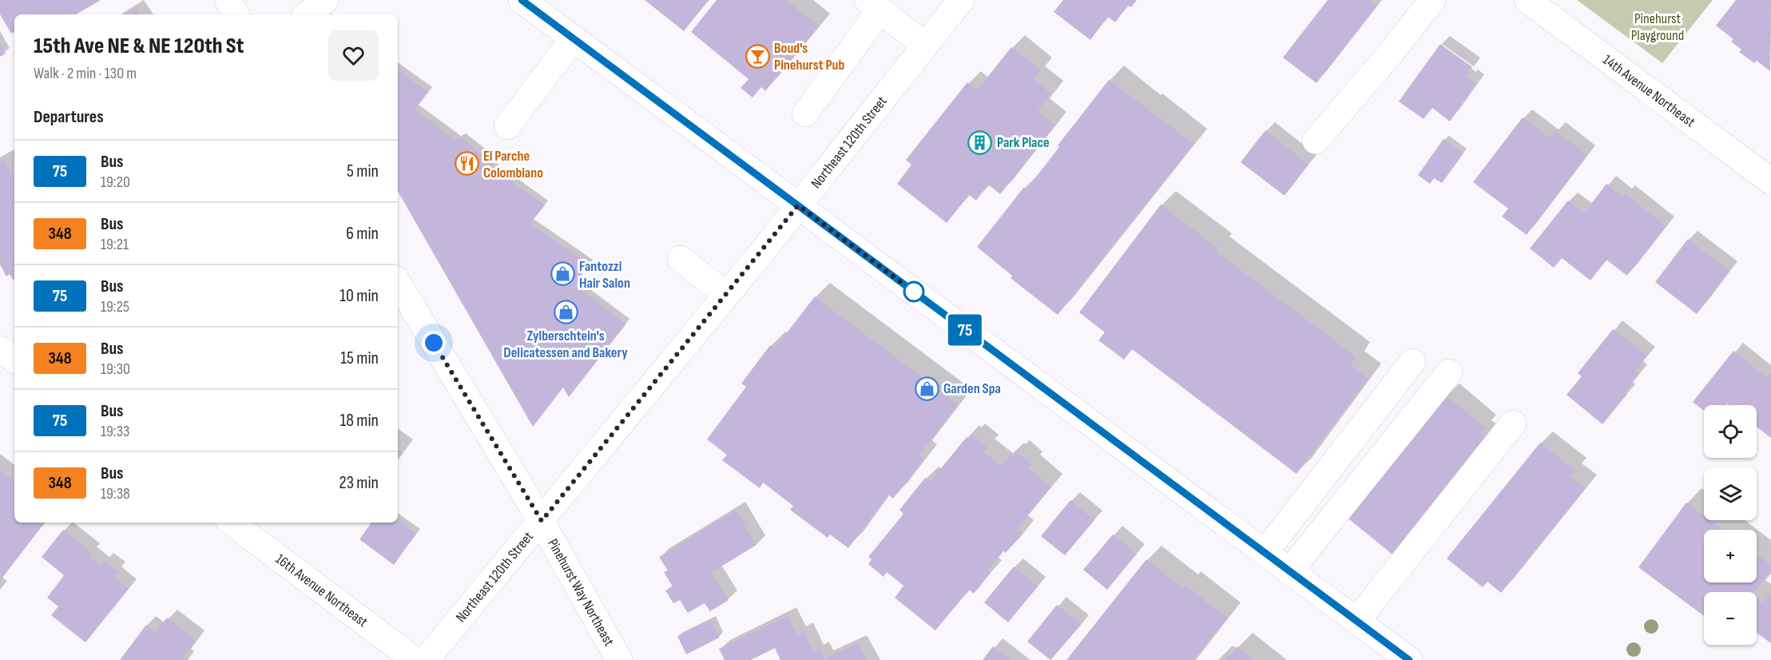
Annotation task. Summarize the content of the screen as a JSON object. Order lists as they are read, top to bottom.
{
  "streets": {
    "street": [
      "14th Avenue Northeast",
      "Northeast 120th Street",
      "16th Avenue Northeast",
      "Pinehurst Way Northeast"
    ]
  },
  "crossings": [
    ["Northeast 120th Street", "Pinehurst Way Northeast"]
  ],
  "parks": ["Pinehurst Playground"],
  "places": {
    "bar": ["Boud's Pinehurst Pub"],
    "building": ["Park Place"],
    "restaurant": ["El Parche Colombiano"],
    "shop": ["Fantozzi Hair Salon", "Zylberschtein's Delicatessen and Bakery", "Garden Spa"]
  },
  "lines": ["bus line 75"],
  "page": {
    "on_map": "75",
    "heading": [
      ["15th Ave NE & NE 120th St", "Walk · 2 min · 130 m"],
      "Departures"
    ],
    "list": [
      {
        "mark": "75",
        "name": "Bus",
        "note": "19:20",
        "value": "5 min"
      },
      {
        "mark": "348",
        "name": "Bus",
        "note": "19:21",
        "value": "6 min"
      },
      {
        "mark": "75",
        "name": "Bus",
        "note": "19:25",
        "value": "10 min"
      },
      {
        "mark": "348",
        "name": "Bus",
        "note": "19:30",
        "value": "15 min"
      },
      {
        "mark": "75",
        "name": "Bus",
        "note": "19:33",
        "value": "18 min"
      },
      {
        "mark": "348",
        "name": "Bus",
        "note": "19:38",
        "value": "23 min"
      }
    ],
    "map_buttons": ["+", "−"]
  }
}
